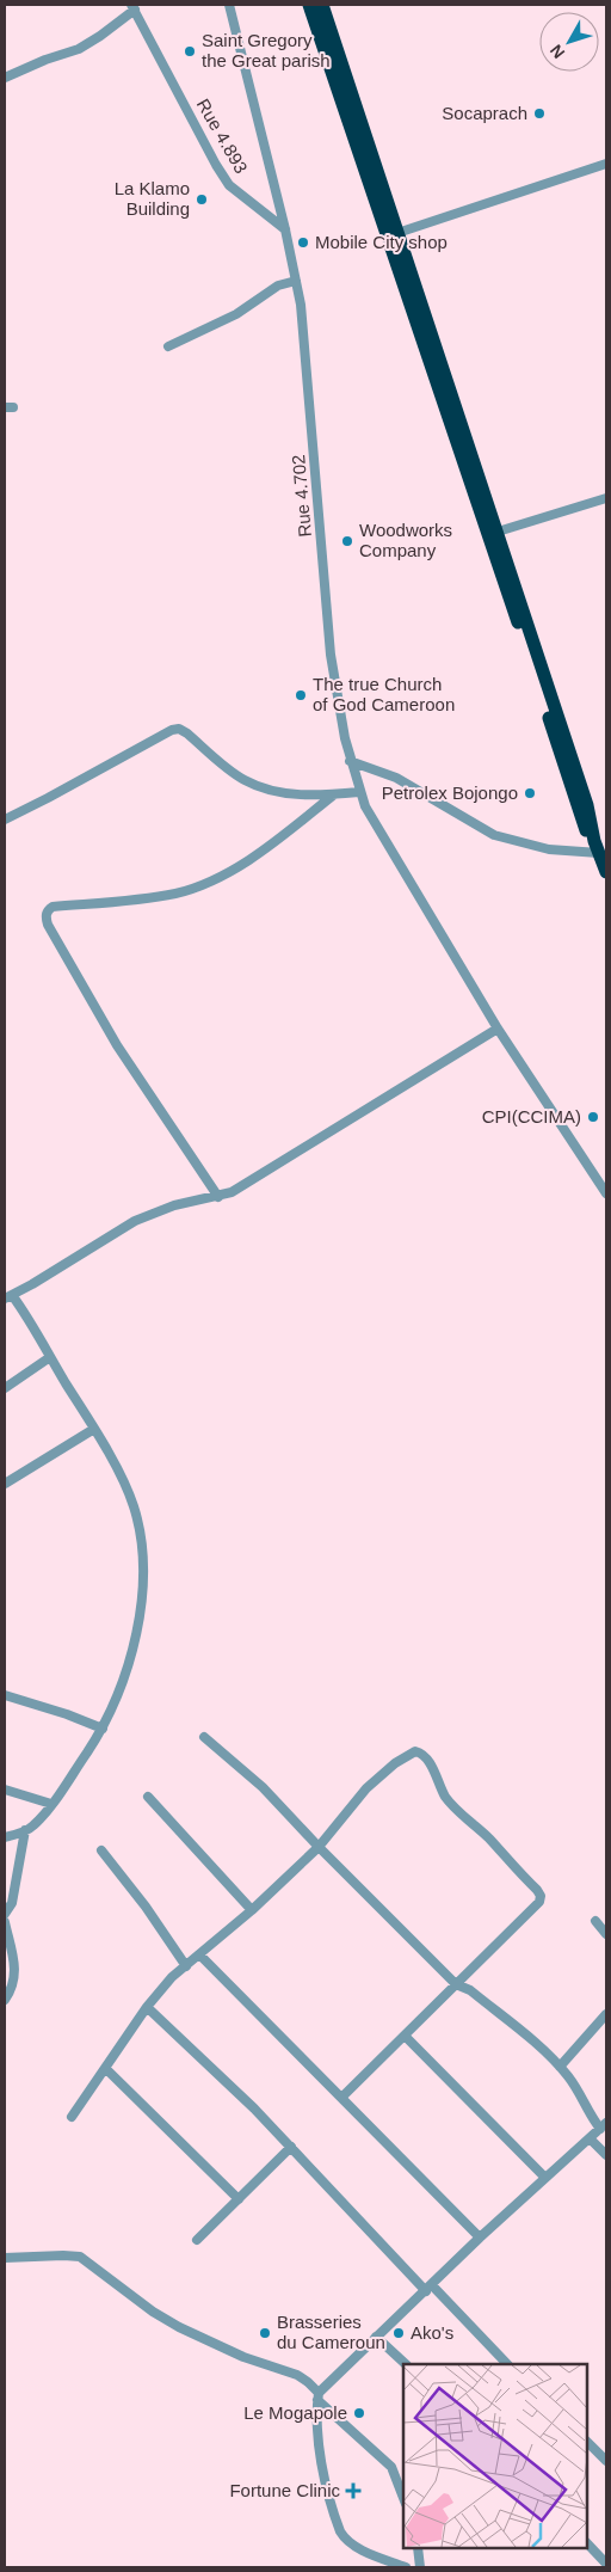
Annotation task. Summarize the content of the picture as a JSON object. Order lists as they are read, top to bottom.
{
  "streets": {
    "street": ["Rue 4.893", "Rue 4.702"]
  },
  "crossings": [
    ["Rue 4.893", "Rue 4.702"]
  ],
  "places": {
    "other": [
      "Saint Gregory the Great parish",
      "Socaprach",
      "La Klamo Building",
      "Mobile City shop",
      "Woodworks Company",
      "The true Church of God Cameroon",
      "Petrolex Bojongo",
      "CPI(CCIMA)",
      "Brasseries du Cameroun",
      "Ako's",
      "Le Mogapole"
    ],
    "health": ["Fortune Clinic"]
  },
  "north": "bottom left"
}
